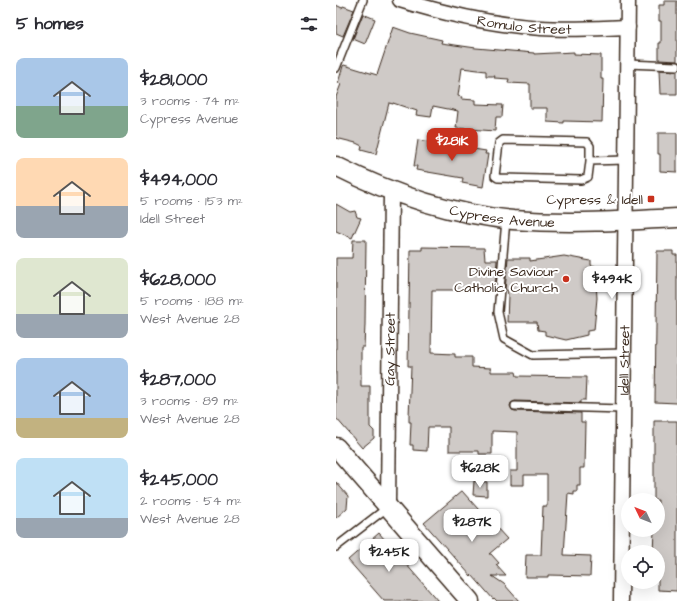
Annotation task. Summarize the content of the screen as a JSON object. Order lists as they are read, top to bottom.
{
  "streets": {
    "street": [
      "Romulo Street",
      "Cypress Avenue",
      "Gay Street",
      "Idell Street"
    ]
  },
  "crossings": [
    ["Romulo Street", "Idell Street"],
    ["Cypress Avenue", "Gay Street"],
    ["Cypress Avenue", "Idell Street"]
  ],
  "places": {
    "transit": ["Cypress & Idell"],
    "other": ["Divine Saviour Catholic Church"]
  },
  "north": "top left",
  "page": {
    "heading": "5 homes",
    "list": [
      {
        "name": "$281,000",
        "note": "3 rooms · 74 m² · Cypress Avenue"
      },
      {
        "name": "$494,000",
        "note": "5 rooms · 153 m² · Idell Street"
      },
      {
        "name": "$628,000",
        "note": "5 rooms · 188 m² · West Avenue 28"
      },
      {
        "name": "$287,000",
        "note": "3 rooms · 89 m² · West Avenue 28"
      },
      {
        "name": "$245,000",
        "note": "2 rooms · 54 m² · West Avenue 28"
      }
    ],
    "price": [
      "$281K",
      "$494K",
      "$628K",
      "$287K",
      "$245K"
    ]
  }
}
